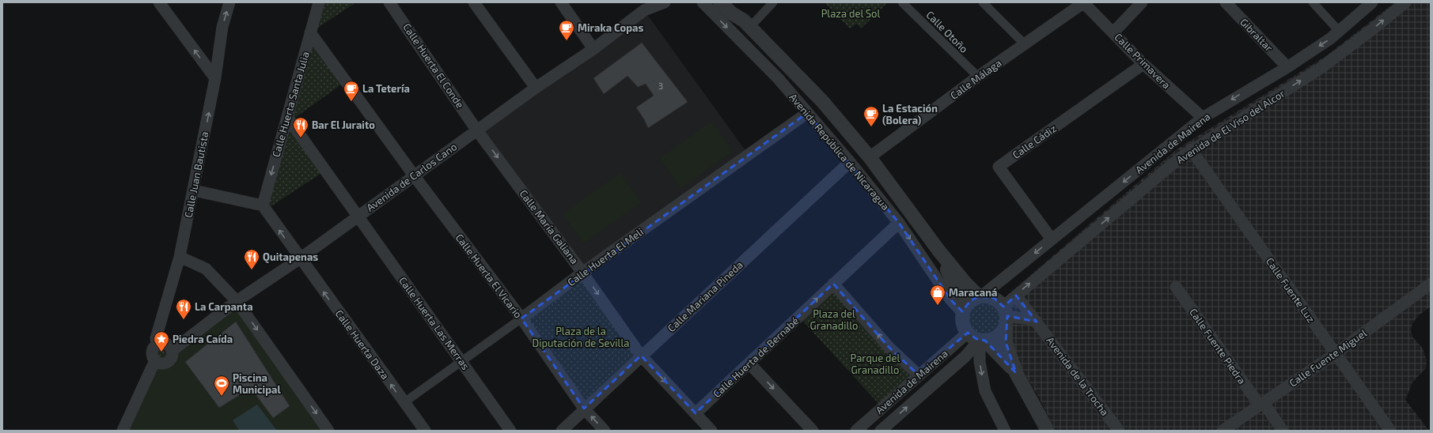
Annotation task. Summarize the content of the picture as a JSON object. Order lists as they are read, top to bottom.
{
  "streets": {
    "street": [
      "Calle Otoño",
      "Gibraltar",
      "Calle Primavera",
      "Calle Huerta El Conde",
      "Calle Málaga",
      "Calle Huerta Santa Julia",
      "Avenida de El Viso del Alcor",
      "Calle Cádiz",
      "Avenida de Mairena",
      "Avenida República de Nicaragua",
      "Calle Juan Bautista",
      "Avenida de Carlos Cano",
      "Calle María Galiana",
      "Calle Huerta El Meli",
      "Calle Huerta El Vicario",
      "Calle Fuente Luz",
      "Calle Mariana Pineda",
      "Calle Huerta Las Merras",
      "Calle Huerta Daza",
      "Calle Fuente Piedra",
      "Calle Huerta de Bernabé",
      "Calle Fuente Miguel",
      "Avenida de la Trocha"
    ]
  },
  "crossings": [
    ["Calle Otoño", "Calle Málaga"],
    ["Gibraltar", "Avenida de Mairena"],
    ["Calle Primavera", "Calle Málaga"],
    ["Calle Primavera", "Calle Cádiz"],
    ["Calle Primavera", "Avenida de Mairena"],
    ["Calle Huerta El Conde", "Avenida de Carlos Cano"],
    ["Calle Huerta El Conde", "Calle María Galiana"],
    ["Calle Málaga", "Avenida República de Nicaragua"],
    ["Calle Huerta Santa Julia", "Calle Huerta El Vicario"],
    ["Calle Huerta Santa Julia", "Calle Huerta Las Merras"],
    ["Calle Huerta Santa Julia", "Calle Huerta Daza"],
    ["Avenida de El Viso del Alcor", "Avenida de Mairena"],
    ["Avenida de El Viso del Alcor", "Avenida República de Nicaragua"],
    ["Avenida de El Viso del Alcor", "Calle Fuente Luz"],
    ["Avenida de El Viso del Alcor", "Avenida de la Trocha"],
    ["Calle Cádiz", "Avenida de Mairena"],
    ["Avenida de Mairena", "Avenida República de Nicaragua"],
    ["Avenida República de Nicaragua", "Calle Huerta El Meli"],
    ["Avenida República de Nicaragua", "Calle Mariana Pineda"],
    ["Avenida República de Nicaragua", "Calle Huerta de Bernabé"],
    ["Calle Juan Bautista", "Avenida de Carlos Cano"],
    ["Avenida de Carlos Cano", "Calle María Galiana"],
    ["Avenida de Carlos Cano", "Calle Huerta El Vicario"],
    ["Avenida de Carlos Cano", "Calle Huerta Las Merras"],
    ["Avenida de Carlos Cano", "Calle Huerta Daza"],
    ["Calle María Galiana", "Calle Huerta El Meli"],
    ["Calle María Galiana", "Calle Mariana Pineda"],
    ["Calle María Galiana", "Calle Huerta de Bernabé"],
    ["Calle Huerta El Meli", "Calle Huerta El Vicario"],
    ["Calle Huerta El Meli", "Calle Huerta Las Merras"],
    ["Calle Huerta El Meli", "Calle Huerta Daza"],
    ["Calle Huerta El Vicario", "Calle Mariana Pineda"],
    ["Calle Fuente Luz", "Calle Fuente Miguel"],
    ["Calle Fuente Piedra", "Calle Fuente Miguel"]
  ],
  "one_way": [
    "Calle Huerta Santa Julia",
    "Avenida de El Viso del Alcor",
    "Avenida de Mairena",
    "Calle Juan Bautista",
    "Calle María Galiana",
    "Calle Huerta de Bernabé"
  ],
  "parks": [
    "Plaza del Sol",
    "Plaza del Granadillo",
    "Plaza de la Diputación de Sevilla",
    "Parque del Granadillo"
  ],
  "places": {
    "cafe": ["Miraka Copas", "La Tetería", "La Estación (Bolera)"],
    "restaurant": ["Bar El Juraito", "Quitapenas", "La Carpanta"],
    "shop": ["Maracaná"],
    "place": ["Piedra Caída"],
    "sports": ["Piscina Municipal"]
  },
  "house_numbers": ["3"]
}
